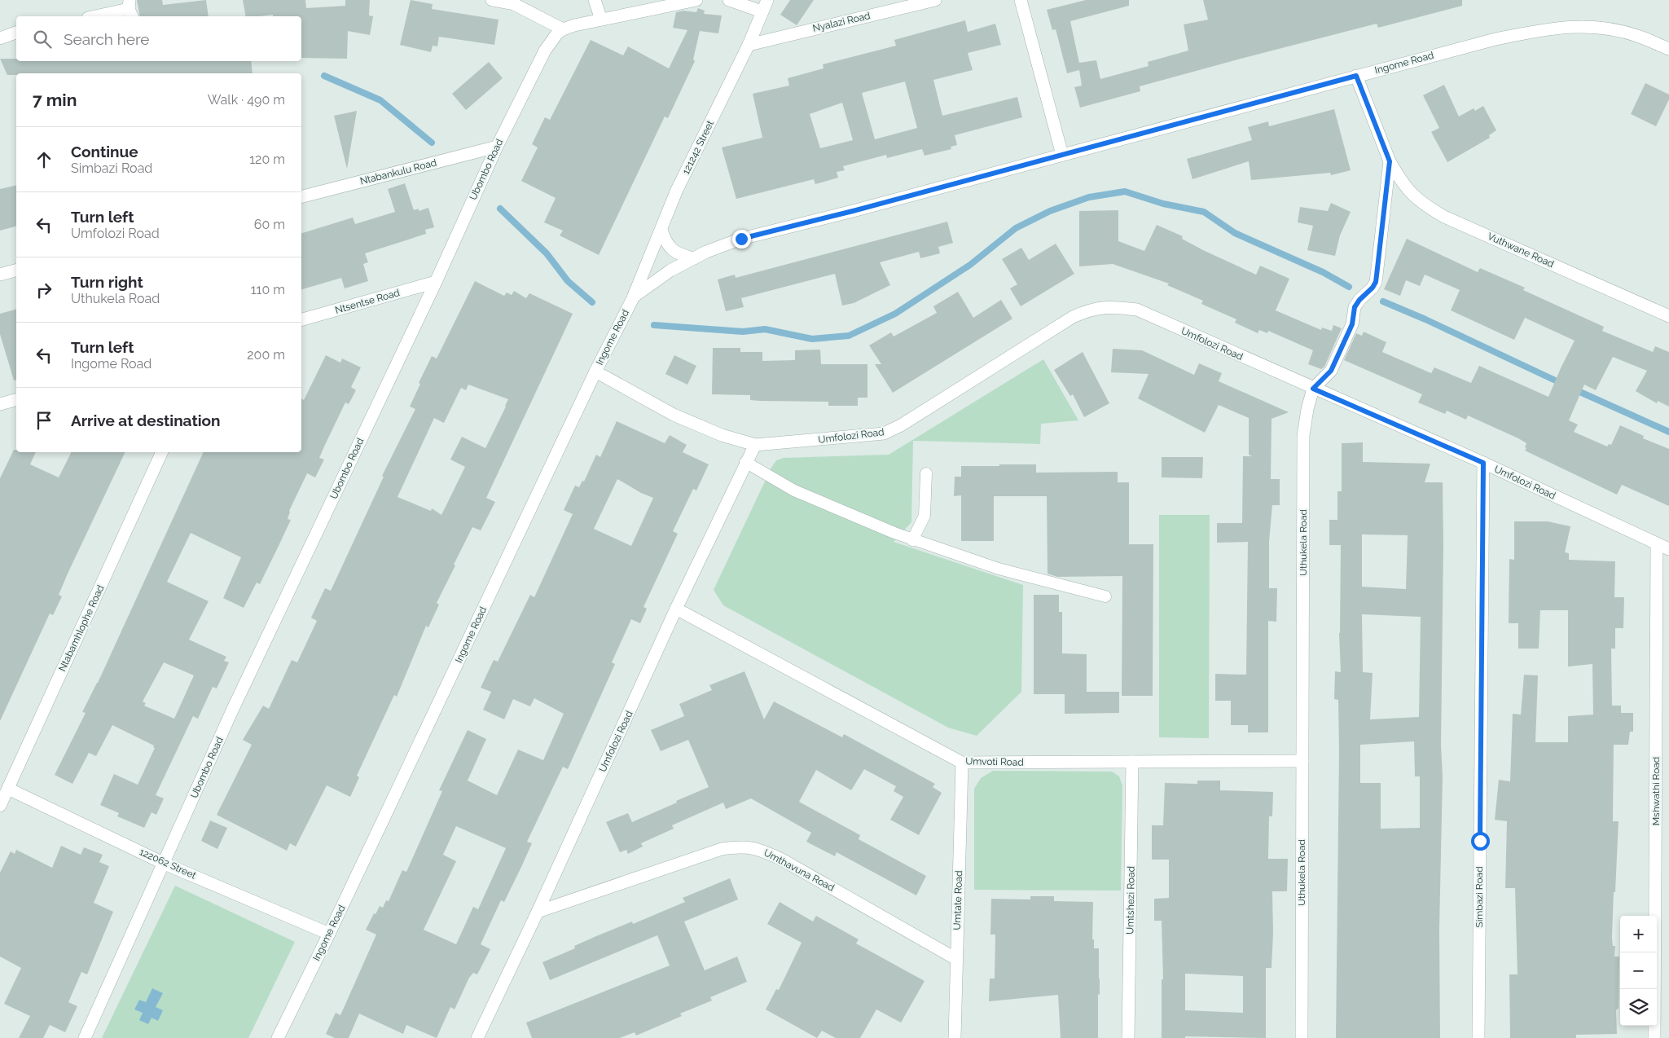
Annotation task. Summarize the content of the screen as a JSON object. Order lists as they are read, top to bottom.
{
  "streets": {
    "street": [
      "Nyalazi Road",
      "Ingome Road",
      "121242 Street",
      "Ubombo Road",
      "Ntabankulu Road",
      "Vuthwane Road",
      "Ntsentse Road",
      "Umfolozi Road",
      "Uthukela Road",
      "Ntabamhlophe Road",
      "Umvoti Road",
      "Mshwathi Road",
      "122062 Street",
      "Umthavuna Road",
      "Simbazi Road",
      "Umtate Road",
      "Umtshezi Road"
    ]
  },
  "crossings": [
    ["Nyalazi Road", "121242 Street"],
    ["Ingome Road", "121242 Street"],
    ["Ingome Road", "Umfolozi Road"],
    ["Ingome Road", "Uthukela Road"],
    ["Ingome Road", "122062 Street"],
    ["Ubombo Road", "Ntabankulu Road"],
    ["Ubombo Road", "Ntsentse Road"],
    ["Ubombo Road", "122062 Street"],
    ["Vuthwane Road", "Uthukela Road"],
    ["Umfolozi Road", "Uthukela Road"],
    ["Umfolozi Road", "Umvoti Road"],
    ["Umfolozi Road", "Mshwathi Road"],
    ["Umfolozi Road", "Umthavuna Road"],
    ["Umfolozi Road", "Simbazi Road"],
    ["Uthukela Road", "Umvoti Road"],
    ["Ntabamhlophe Road", "122062 Street"],
    ["Umvoti Road", "Umtate Road"],
    ["Umvoti Road", "Umtshezi Road"],
    ["Umthavuna Road", "Umtate Road"]
  ],
  "page": {
    "search": "Search here",
    "heading": ["7 min", "Walk · 490 m"],
    "list": [
      ["Continue", "Simbazi Road", "120 m"],
      ["Turn left", "Umfolozi Road", "60 m"],
      ["Turn right", "Uthukela Road", "110 m"],
      ["Turn left", "Ingome Road", "200 m"],
      "Arrive at destination"
    ],
    "map_buttons": ["+", "−"]
  }
}
